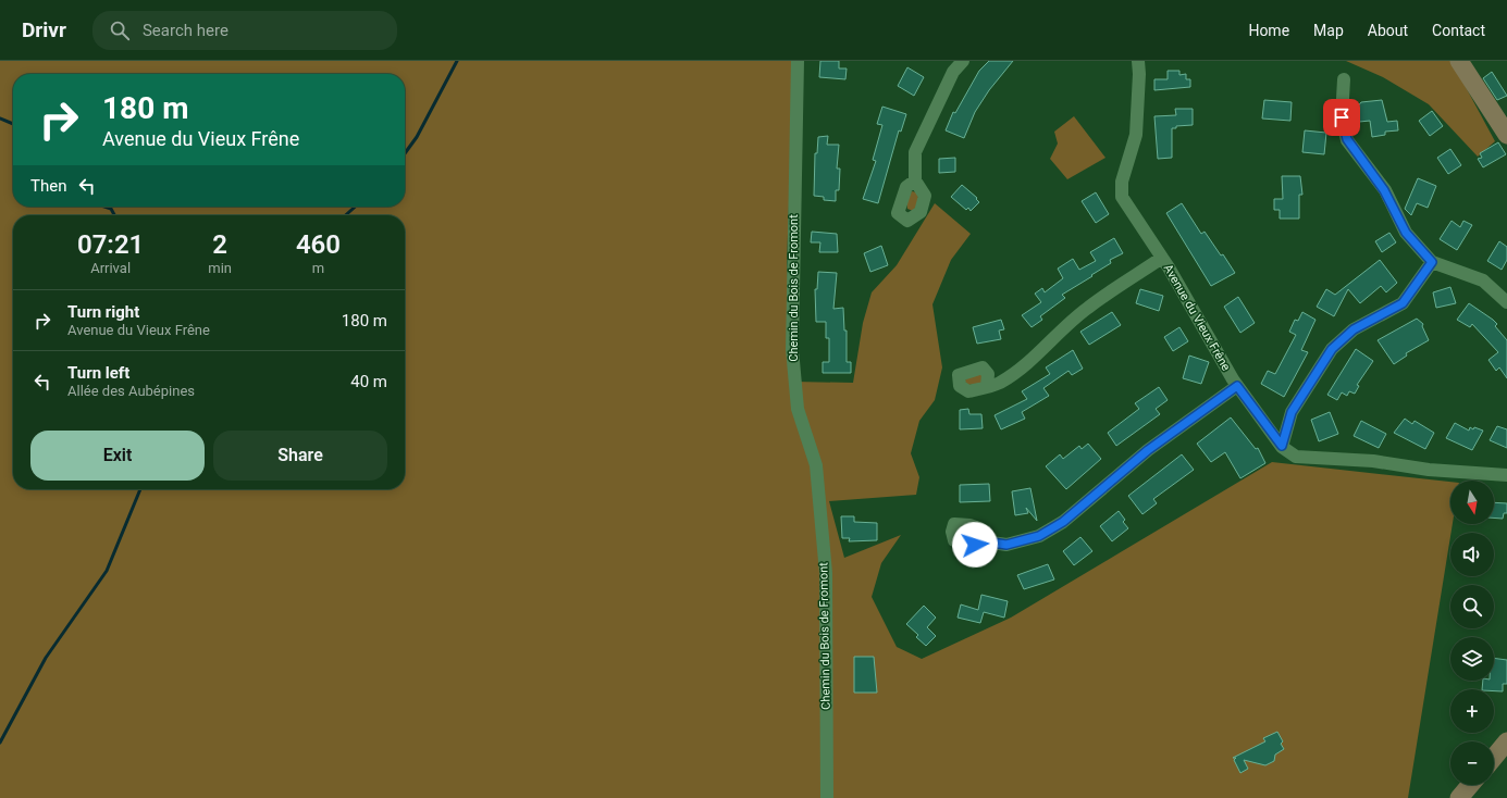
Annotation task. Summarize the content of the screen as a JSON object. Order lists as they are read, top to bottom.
{
  "streets": {
    "street": ["Chemin du Bois de Fromont", "Avenue du Vieux Frêne"]
  },
  "north": "bottom",
  "page": {
    "header": "Drivr",
    "search": "Search here",
    "nav": [
      "Home",
      "Map",
      "About",
      "Contact"
    ],
    "turn": ["180 m", "Avenue du Vieux Frêne"],
    "then": "Then",
    "eta": [
      "07:21",
      "Arrival",
      "2",
      "min",
      "460",
      "m"
    ],
    "list": [
      {
        "name": "Turn right",
        "note": "Avenue du Vieux Frêne",
        "value": "180 m"
      },
      {
        "name": "Turn left",
        "note": "Allée des Aubépines",
        "value": "40 m"
      }
    ],
    "buttons": ["Exit", "Share"],
    "map_buttons": ["+", "−"]
  }
}
